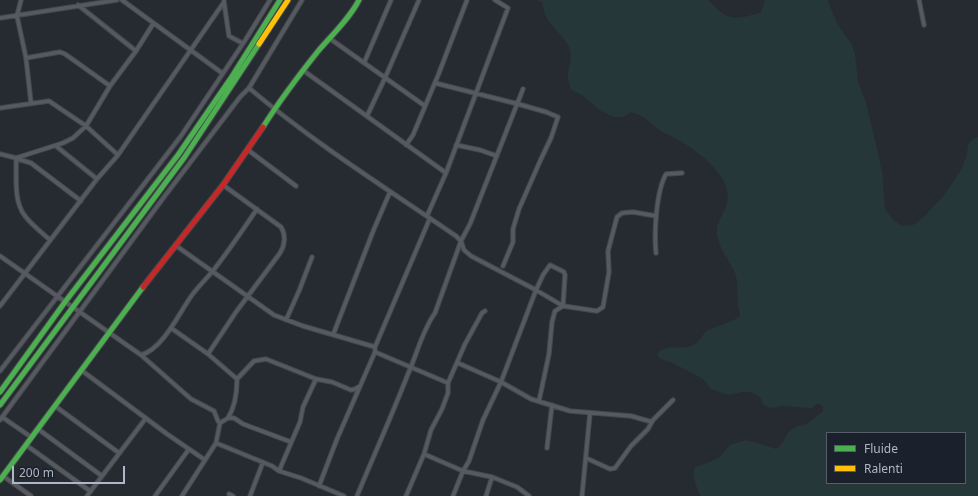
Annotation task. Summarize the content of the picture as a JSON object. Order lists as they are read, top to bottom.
{
  "legend": ["Fluide", "Ralenti"],
  "scale_bar": "200 m"
}
